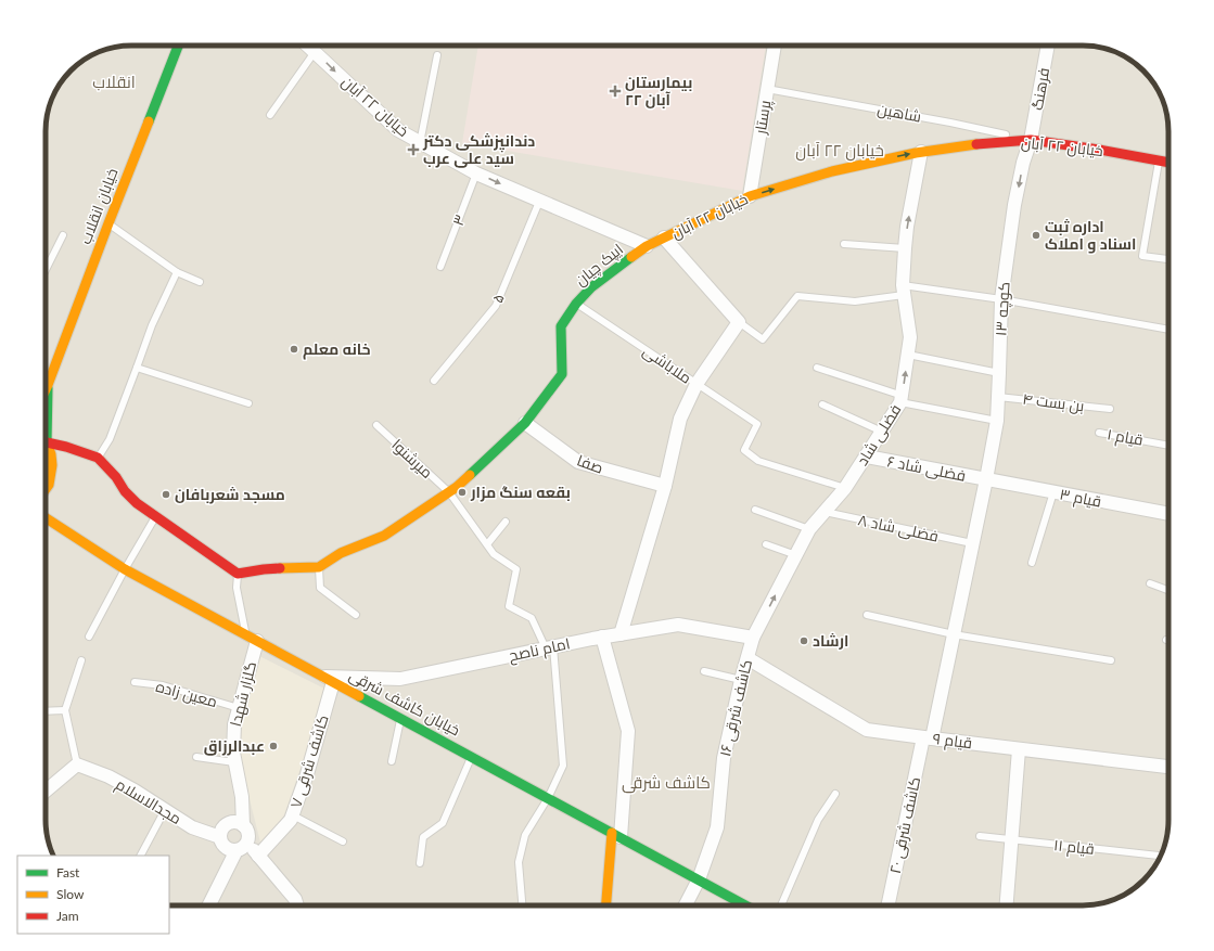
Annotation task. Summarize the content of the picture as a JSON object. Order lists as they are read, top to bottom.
{
  "streets": {
    "main road": [
      "خیابان ۲۲ آبان",
      "خیابان انقلاب",
      "ایپک چیان",
      "خیابان کاشف شرقی"
    ],
    "street": [
      "فرهنگ",
      "پرستار",
      "کوچه ۱۳",
      "فضلی شاد",
      "صفا",
      "فضلی شاد ۶",
      "قیام ۳",
      "امام ناصح",
      "گلزار شهدا",
      "کاشف شرقی ۱۶",
      "قیام ۹",
      "کاشف شرقی ۷",
      "مجدالاسلام",
      "کاشف شرقی ۲۰"
    ],
    "lane": [
      "شاهین",
      "۳",
      "۵",
      "ملاباشی",
      "بن بست ۴",
      "قیام ۱",
      "میرشنوا",
      "فضلی شاد ۸",
      "معین زاده",
      "قیام ۱۱"
    ]
  },
  "crossings": [
    ["فرهنگ", "خیابان ۲۲ آبان"],
    ["فرهنگ", "شاهین"],
    ["فرهنگ", "کوچه ۱۳"],
    ["خیابان ۲۲ آبان", "شاهین"],
    ["خیابان ۲۲ آبان", "پرستار"],
    ["خیابان ۲۲ آبان", "۳"],
    ["خیابان ۲۲ آبان", "ایپک چیان"],
    ["خیابان ۲۲ آبان", "۵"],
    ["خیابان ۲۲ آبان", "کوچه ۱۳"],
    ["خیابان ۲۲ آبان", "فضلی شاد"],
    ["شاهین", "پرستار"],
    ["شاهین", "کوچه ۱۳"],
    ["ایپک چیان", "ملاباشی"],
    ["ایپک چیان", "میرشنوا"],
    ["ایپک چیان", "صفا"],
    ["کوچه ۱۳", "بن بست ۴"],
    ["کوچه ۱۳", "فضلی شاد ۶"],
    ["کوچه ۱۳", "قیام ۳"],
    ["کوچه ۱۳", "فضلی شاد ۸"],
    ["کوچه ۱۳", "کاشف شرقی ۲۰"],
    ["ملاباشی", "فضلی شاد"],
    ["فضلی شاد", "فضلی شاد ۶"],
    ["فضلی شاد", "فضلی شاد ۸"],
    ["فضلی شاد", "امام ناصح"],
    ["فضلی شاد", "کاشف شرقی ۱۶"],
    ["میرشنوا", "امام ناصح"],
    ["فضلی شاد ۶", "قیام ۳"],
    ["امام ناصح", "خیابان کاشف شرقی"],
    ["امام ناصح", "کاشف شرقی ۱۶"],
    ["امام ناصح", "کاشف شرقی ۷"],
    ["معین زاده", "گلزار شهدا"],
    ["گلزار شهدا", "خیابان کاشف شرقی"],
    ["گلزار شهدا", "مجدالاسلام"],
    ["خیابان کاشف شرقی", "کاشف شرقی ۱۶"],
    ["خیابان کاشف شرقی", "کاشف شرقی ۷"],
    ["کاشف شرقی ۱۶", "قیام ۹"],
    ["قیام ۹", "کاشف شرقی ۲۰"]
  ],
  "one_way": ["خیابان ۲۲ آبان", "فضلی شاد"],
  "districts": ["انقلاب", "خیابان ۲۲ آبان", "کاشف شرقی"],
  "places": {
    "health": ["بیمارستان ۲۲ آبان", "دندانپزشکی دکتر سید علی عرب"],
    "other": [
      "اداره ثبت اسناد و املاک",
      "خانه معلم",
      "بقعه سنگ مزار",
      "مسجد شعربافان",
      "ارشاد",
      "عبدالرزاق"
    ]
  },
  "legend": ["Fast", "Slow", "Jam"]
}
